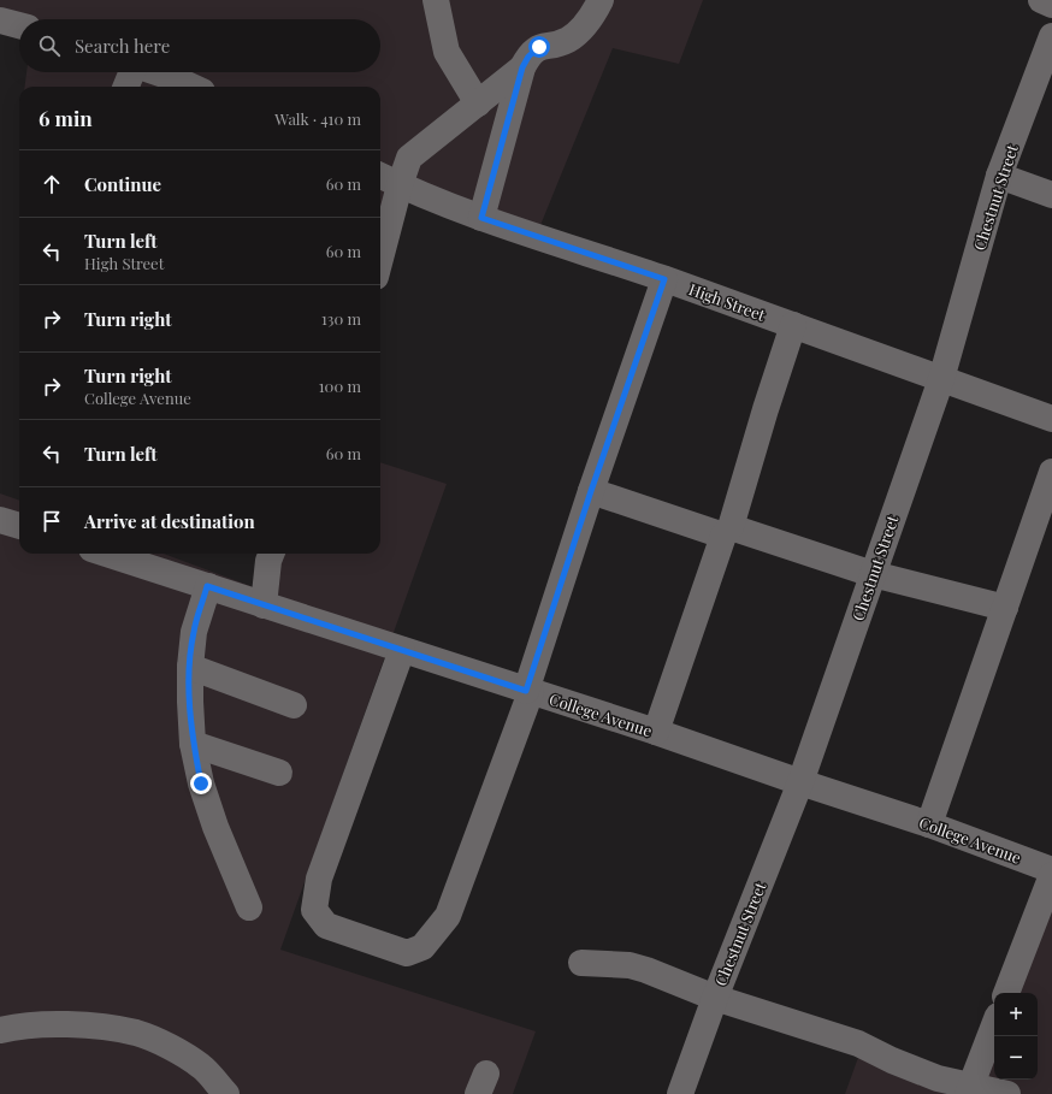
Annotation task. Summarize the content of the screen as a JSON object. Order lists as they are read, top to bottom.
{
  "streets": {
    "street": ["Chestnut Street", "High Street", "College Avenue"]
  },
  "crossings": [
    ["Chestnut Street", "High Street"],
    ["Chestnut Street", "College Avenue"]
  ],
  "page": {
    "search": "Search here",
    "heading": ["6 min", "Walk · 410 m"],
    "list": [
      ["Continue", "60 m"],
      ["Turn left", "High Street", "60 m"],
      ["Turn right", "130 m"],
      ["Turn right", "College Avenue", "100 m"],
      ["Turn left", "60 m"],
      "Arrive at destination"
    ],
    "map_buttons": ["+", "−"]
  }
}
